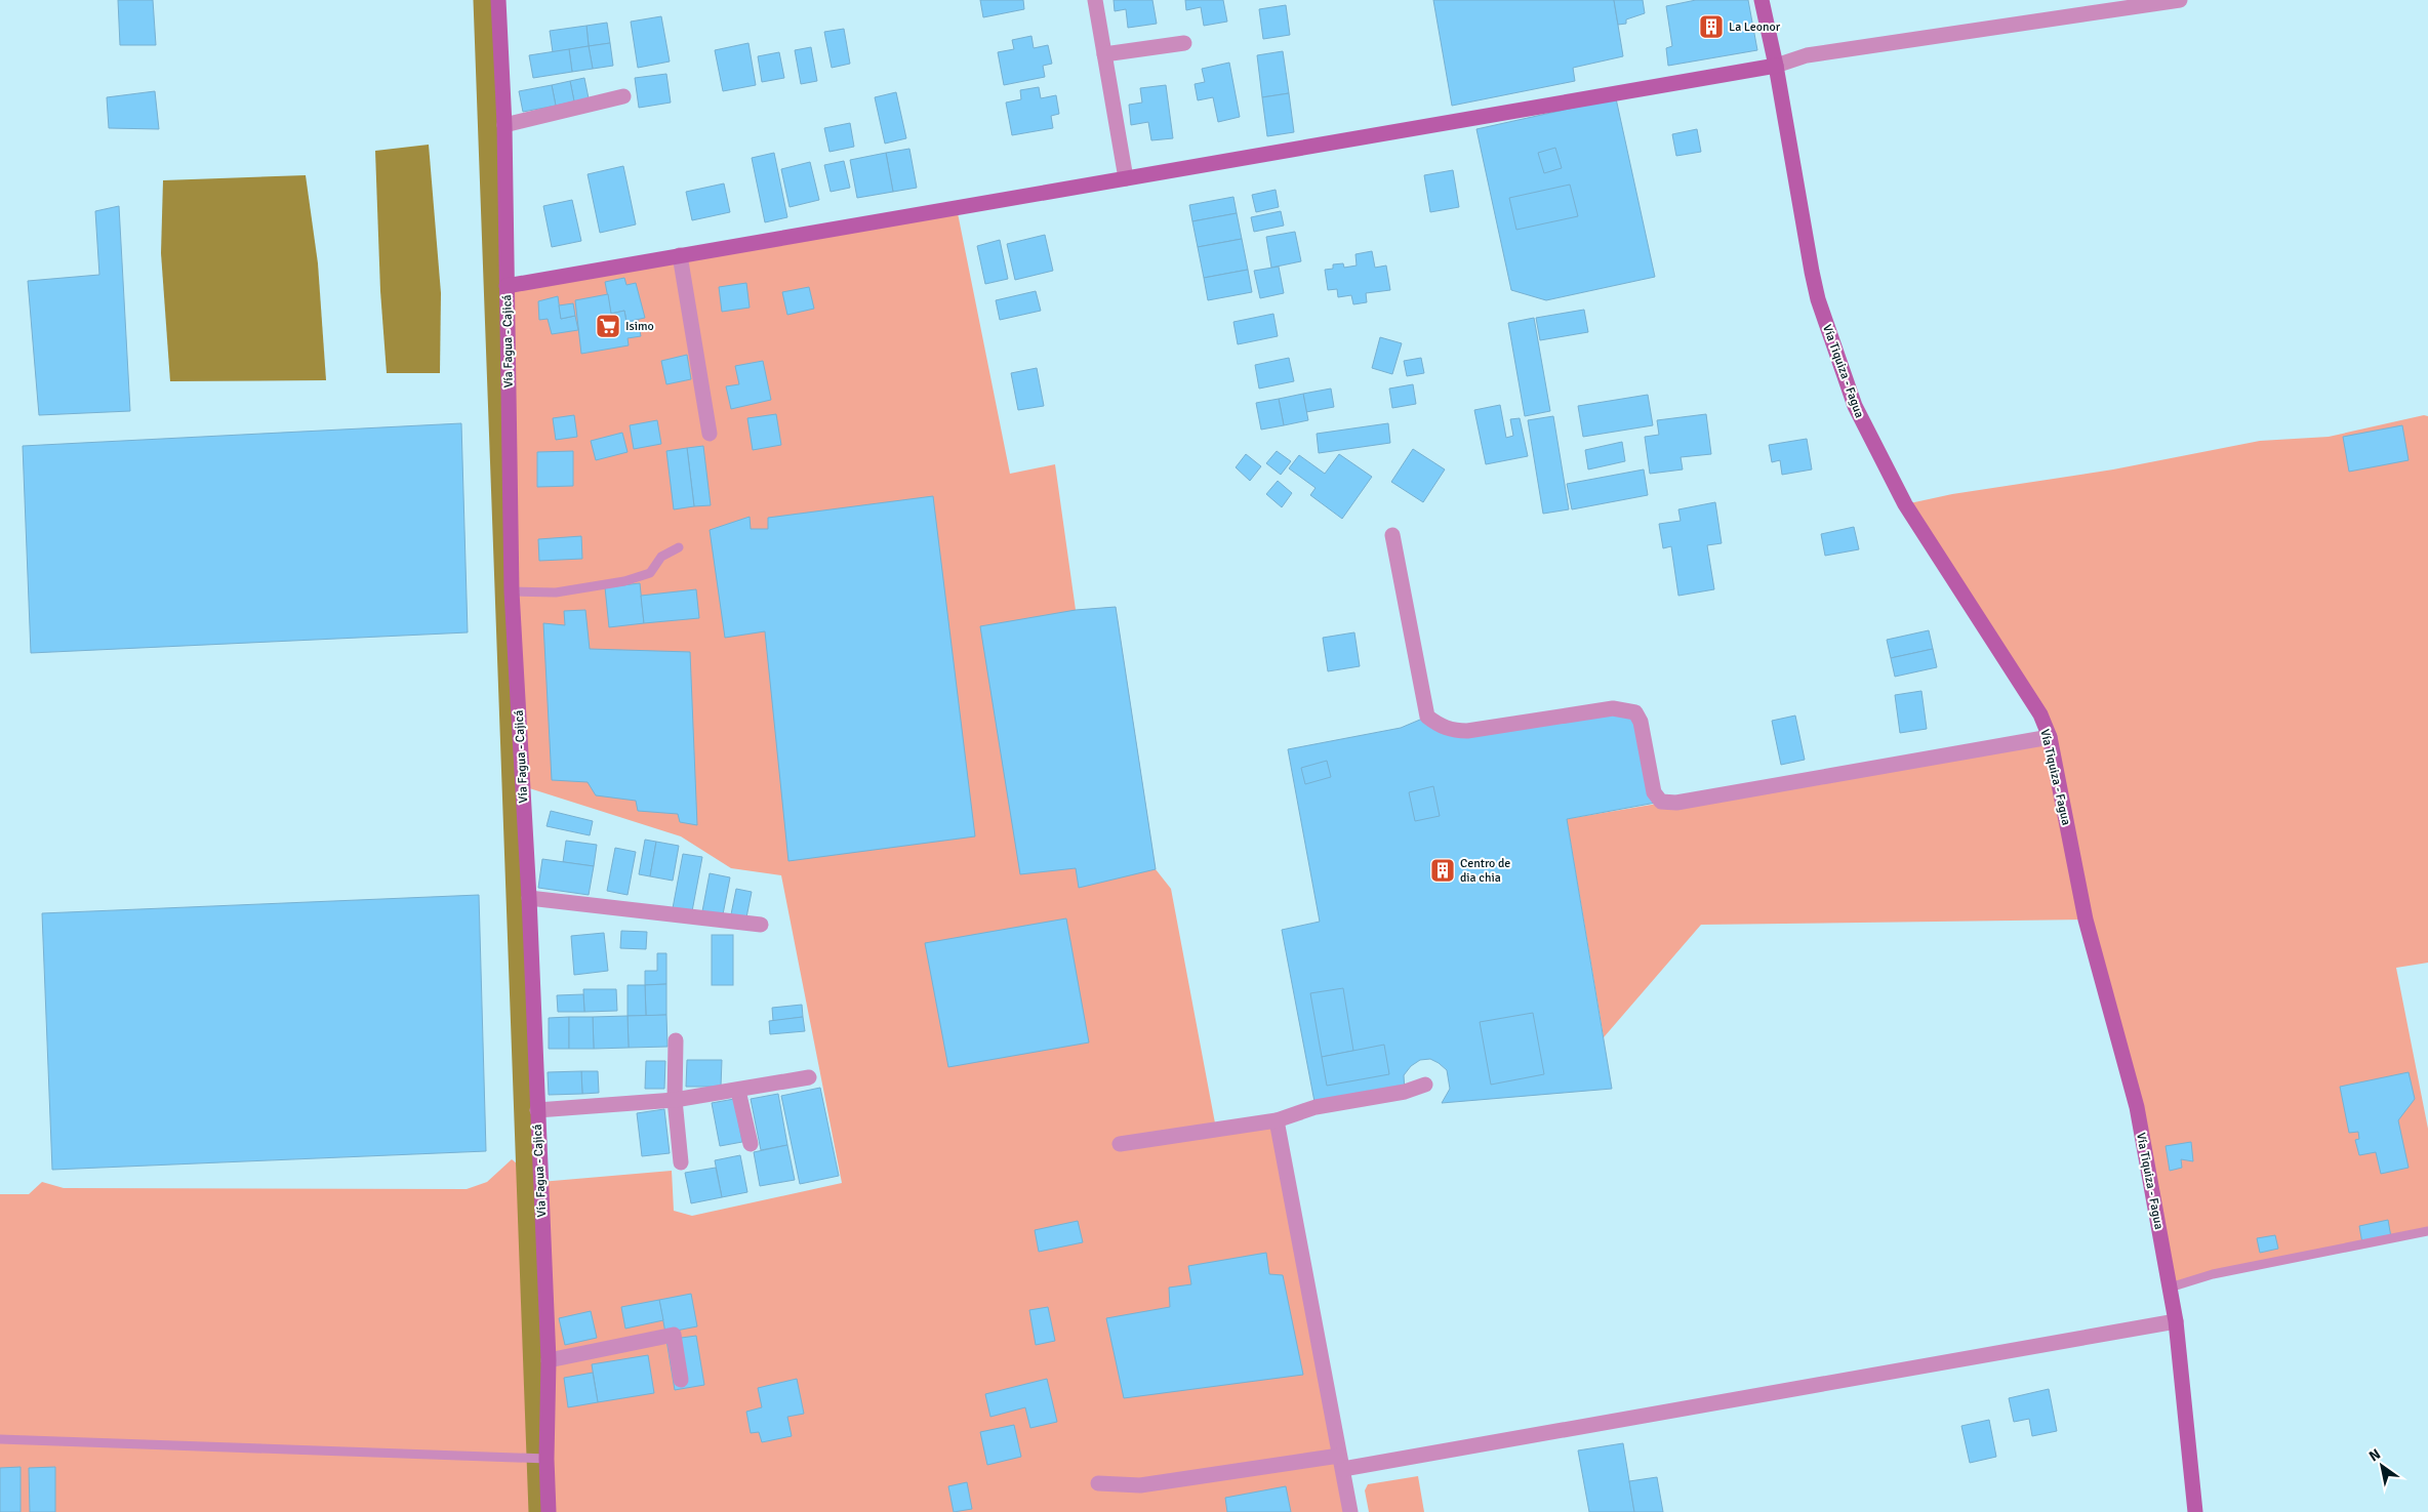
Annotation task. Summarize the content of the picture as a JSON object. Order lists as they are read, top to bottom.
{
  "streets": {
    "street": ["Vía Fagua - Cajicá", "Vía Tiquiza - Fagua"]
  },
  "places": {
    "building": ["La Leonor", "Centro de dia chia"],
    "supermarket": ["Isimo"]
  },
  "north": "top left"
}
